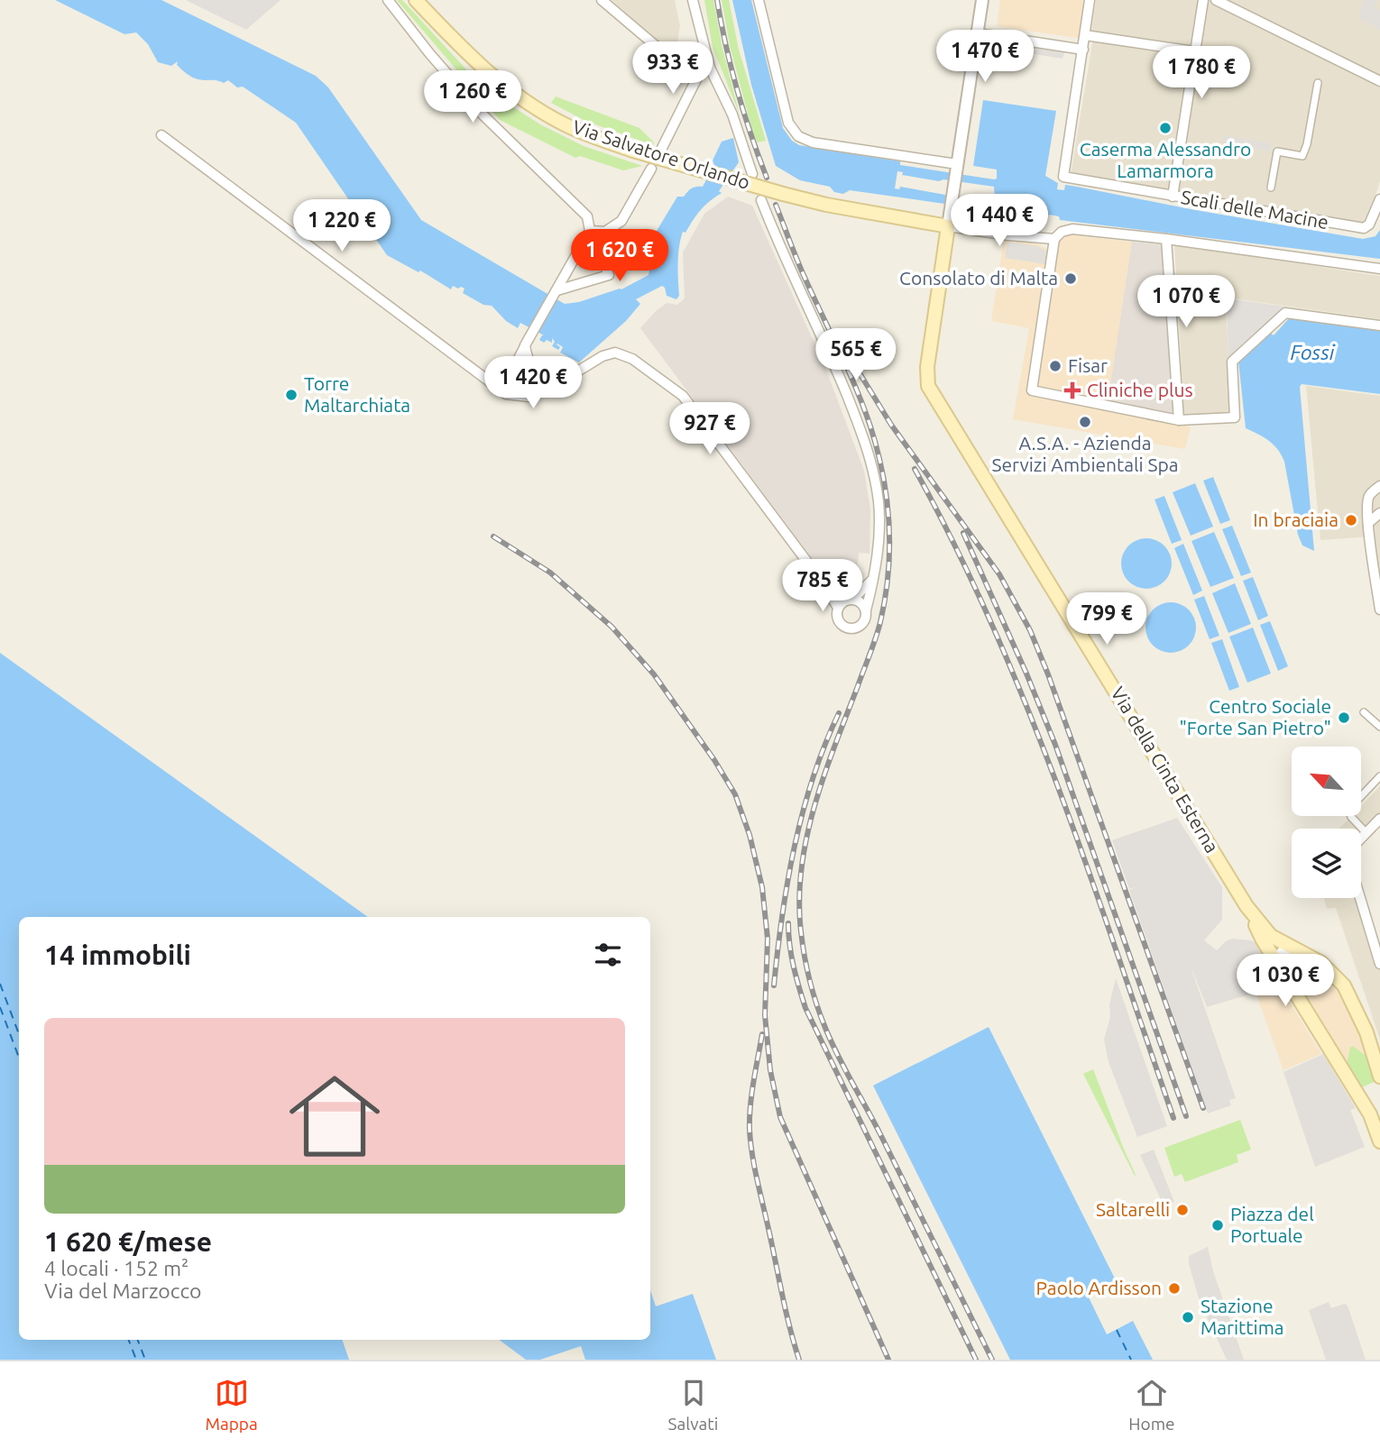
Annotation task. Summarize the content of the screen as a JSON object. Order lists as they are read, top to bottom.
{
  "streets": {
    "main road": ["Via Salvatore Orlando", "Via della Cinta Esterna"],
    "street": ["Scali delle Macine"]
  },
  "crossings": [
    ["Via Salvatore Orlando", "Via della Cinta Esterna"]
  ],
  "water": ["Fossi"],
  "places": {
    "other": [
      "Caserma Alessandro Lamarmora",
      "Consolato di Malta",
      "Fisar",
      "Torre Maltarchiata",
      "A.S.A. - Azienda Servizi Ambientali Spa",
      "In braciaia",
      "Centro Sociale \"Forte San Pietro\"",
      "Saltarelli",
      "Piazza del Portuale",
      "Paolo Ardisson",
      "Stazione Marittima"
    ],
    "health": ["Cliniche plus"]
  },
  "north": "top left",
  "page": {
    "price": [
      "1 470 €",
      "933 €",
      "1 780 €",
      "1 260 €",
      "1 440 €",
      "1 220 €",
      "1 620 €",
      "1 070 €",
      "565 €",
      "1 420 €",
      "927 €",
      "785 €",
      "799 €",
      "1 030 €"
    ],
    "heading": "14 immobili",
    "list": [
      {
        "name": "1 620 €/mese",
        "note": "4 locali · 152 m² · Via del Marzocco"
      }
    ],
    "tabs": ["Mappa", "Salvati", "Home"]
  }
}
